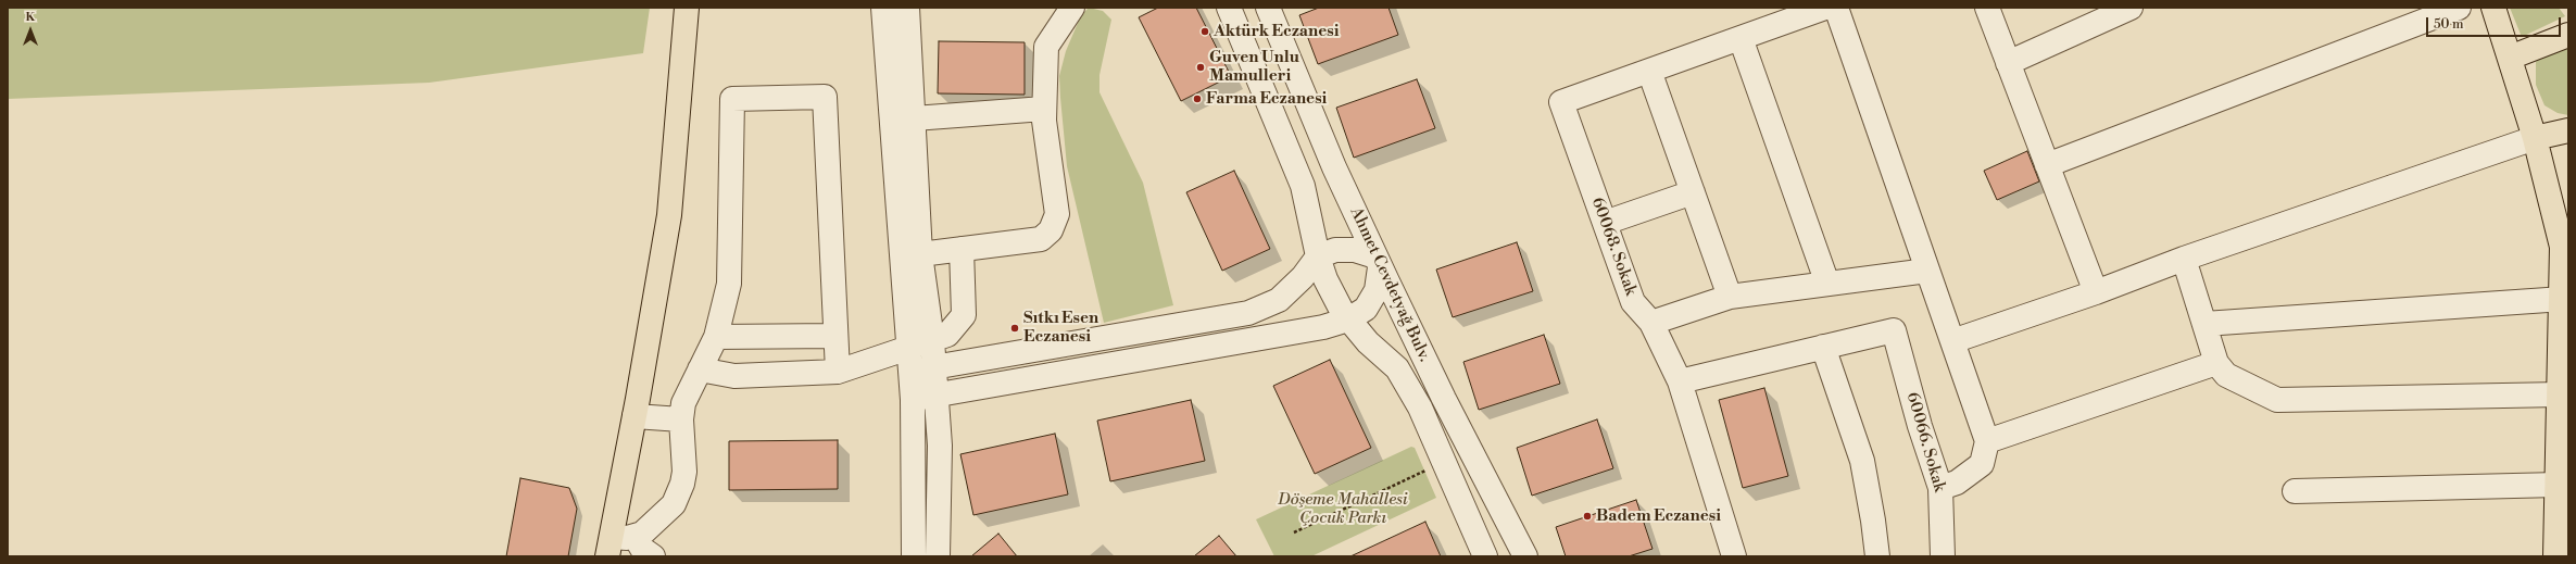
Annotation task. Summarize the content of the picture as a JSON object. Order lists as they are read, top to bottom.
{
  "streets": {
    "street": ["60068. Sokak", "Ahmet Cevdetyağ Bulv.", "60066. Sokak"]
  },
  "parks": ["Döşeme Mahallesi Çocuk Parkı"],
  "places": [
    "Aktürk Eczanesi",
    "Guven Unlu Mamulleri",
    "Farma Eczanesi",
    "Sıtkı Esen Eczanesi",
    "Badem Eczanesi"
  ],
  "scale_bar": "50 m",
  "north": "top"
}
